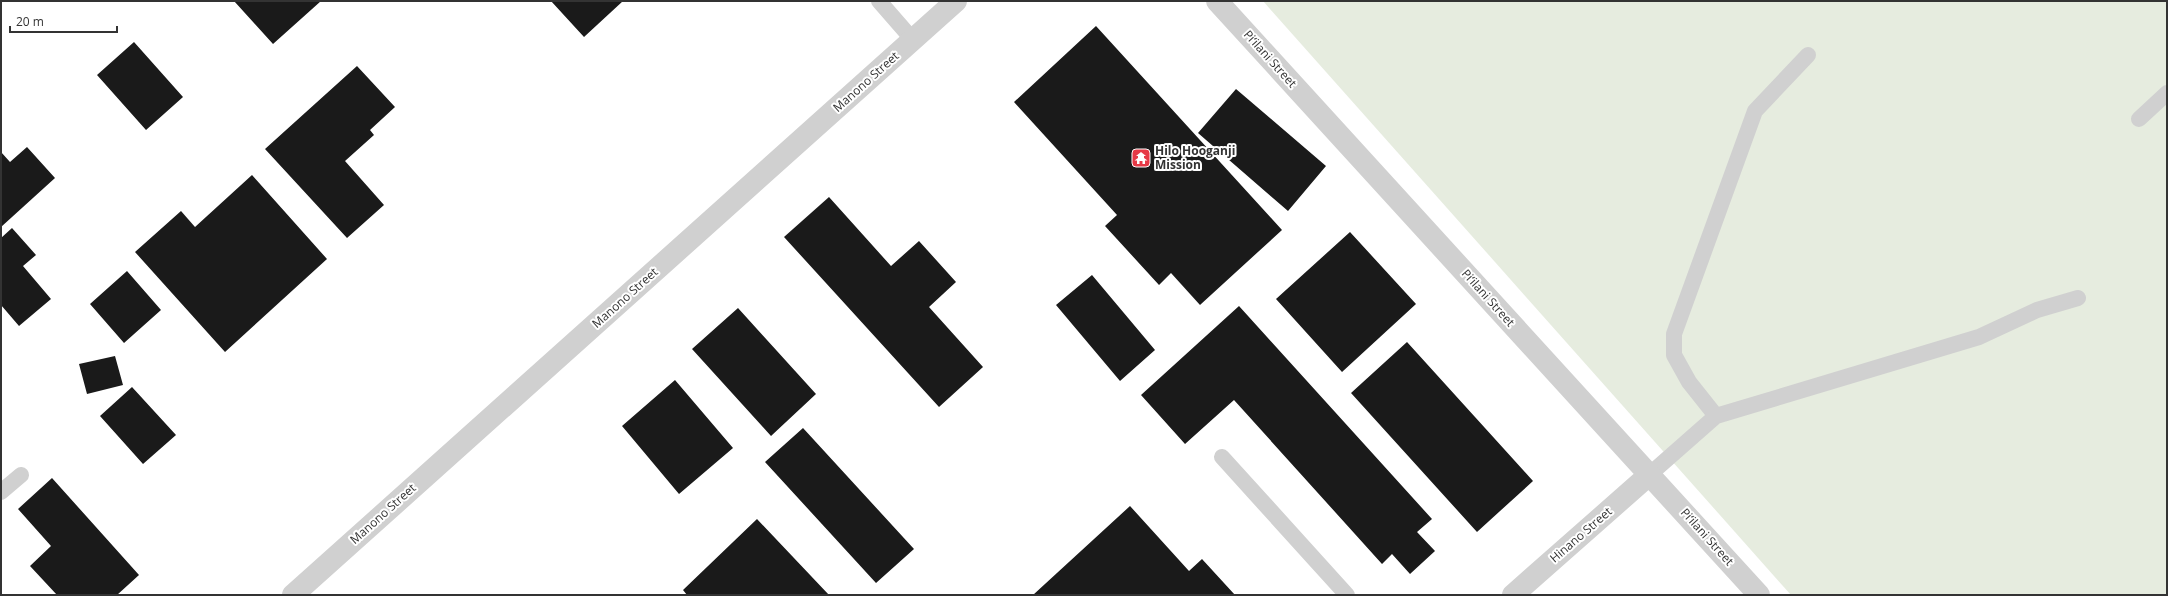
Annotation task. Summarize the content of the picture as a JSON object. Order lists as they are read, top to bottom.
{
  "streets": {
    "street": ["Pi‘ilani Street", "Manono Street", "Hinano Street"]
  },
  "crossings": [
    ["Pi‘ilani Street", "Hinano Street"]
  ],
  "places": {
    "temple": ["Hilo Hooganji Mission"]
  },
  "scale_bar": "20 m"
}
